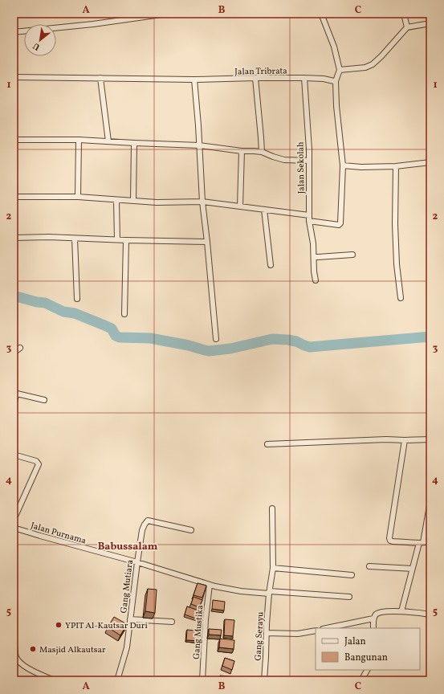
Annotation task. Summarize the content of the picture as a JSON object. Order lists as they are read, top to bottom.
{
  "streets": {
    "street": [
      "Jalan Tribrata",
      "Jalan Sekolah",
      "Jalan Purnama",
      "Gang Mutiara",
      "Gang Mustika",
      "Gang Serayu"
    ]
  },
  "crossings": [
    ["Jalan Tribrata", "Jalan Sekolah"],
    ["Jalan Purnama", "Gang Mutiara"],
    ["Jalan Purnama", "Gang Mustika"],
    ["Jalan Purnama", "Gang Serayu"]
  ],
  "districts": ["Babussalam"],
  "places": ["YPIT Al-Kautsar Duri", "Masjid Alkautsar"],
  "legend": ["Jalan", "Bangunan"],
  "north": "bottom left",
  "grid": {
    "columns": ["A", "B", "C"],
    "rows": [
      "1",
      "2",
      "3",
      "4",
      "5"
    ]
  }
}
